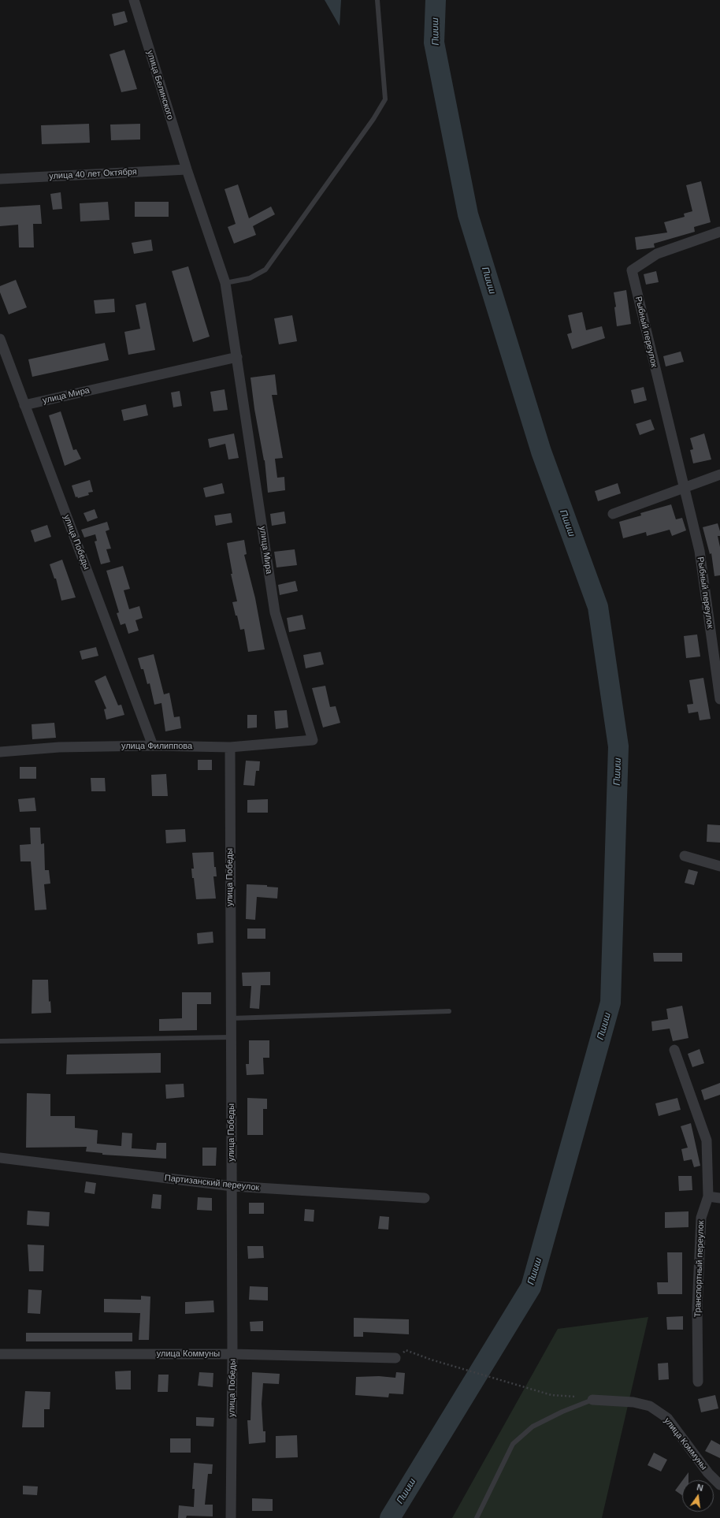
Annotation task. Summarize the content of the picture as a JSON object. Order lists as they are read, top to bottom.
{
  "streets": {
    "street": [
      "улица Белинского",
      "улица 40 лет Октября",
      "Рыбный переулок",
      "улица Мира",
      "улица Победы",
      "улица Филиппова",
      "Партизанский переулок",
      "Транспортный переулок",
      "улица Коммуны"
    ]
  },
  "crossings": [
    ["улица Белинского", "улица 40 лет Октября"],
    ["улица Белинского", "улица Мира"],
    ["улица 40 лет Октября", "улица Мира"],
    ["улица Мира", "улица Победы"],
    ["улица Мира", "улица Филиппова"],
    ["улица Победы", "улица Филиппова"],
    ["улица Победы", "Партизанский переулок"],
    ["улица Победы", "улица Коммуны"]
  ],
  "water": ["Пшиш"],
  "north": "top"
}
